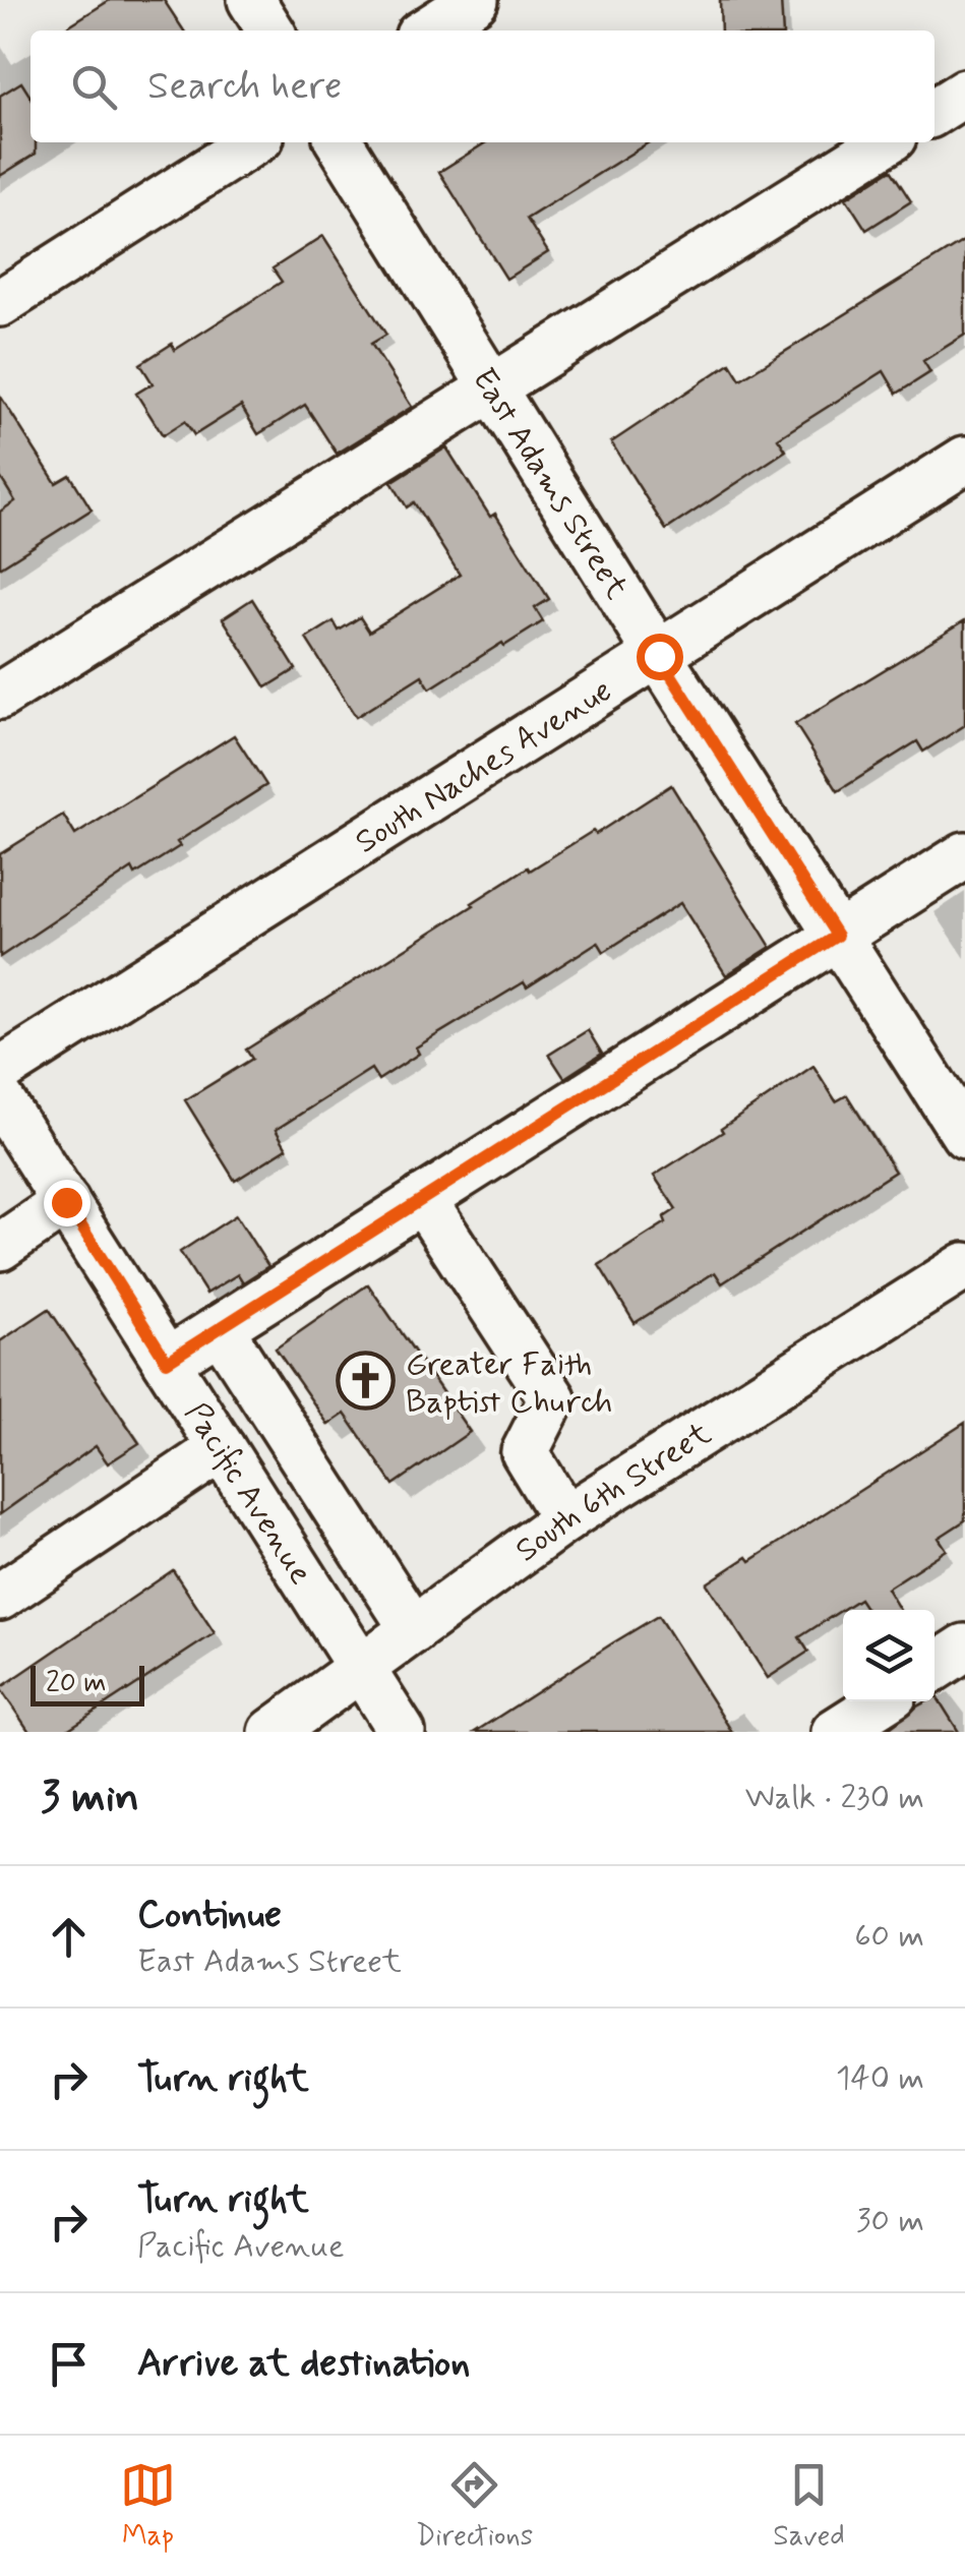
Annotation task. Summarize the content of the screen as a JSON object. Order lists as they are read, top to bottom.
{
  "streets": {
    "street": [
      "East Adams Street",
      "South Naches Avenue",
      "South 6th Street",
      "Pacific Avenue"
    ]
  },
  "crossings": [
    ["East Adams Street", "South Naches Avenue"],
    ["South 6th Street", "Pacific Avenue"]
  ],
  "places": {
    "church": ["Greater Faith Baptist Church"]
  },
  "scale_bar": "20 m",
  "page": {
    "search": "Search here",
    "scale": "20 m",
    "heading": ["3 min", "Walk · 230 m"],
    "list": [
      ["Continue", "East Adams Street", "60 m"],
      ["Turn right", "140 m"],
      ["Turn right", "Pacific Avenue", "30 m"],
      "Arrive at destination"
    ],
    "nav": ["Map", "Directions", "Saved"]
  }
}
